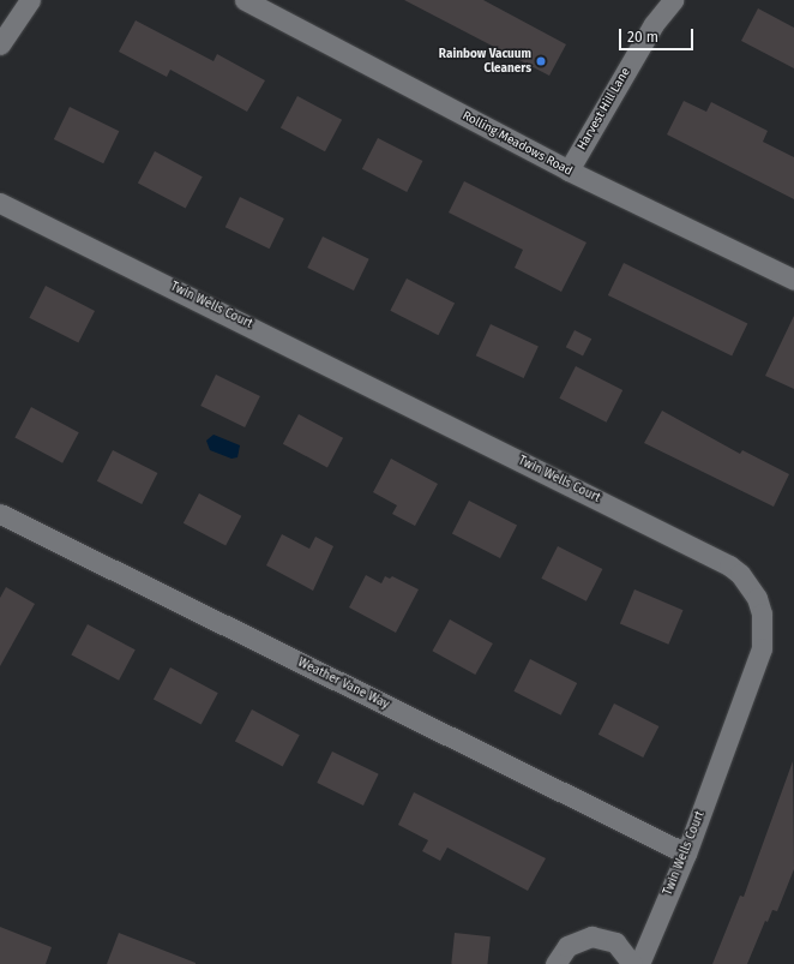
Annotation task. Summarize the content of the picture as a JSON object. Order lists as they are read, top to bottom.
{
  "streets": {
    "street": [
      "Harvest Hill Lane",
      "Rolling Meadows Road",
      "Twin Wells Court",
      "Weather Vane Way"
    ]
  },
  "crossings": [
    ["Harvest Hill Lane", "Rolling Meadows Road"],
    ["Twin Wells Court", "Weather Vane Way"]
  ],
  "places": ["Rainbow Vacuum Cleaners"],
  "scale_bar": "20 m"
}
